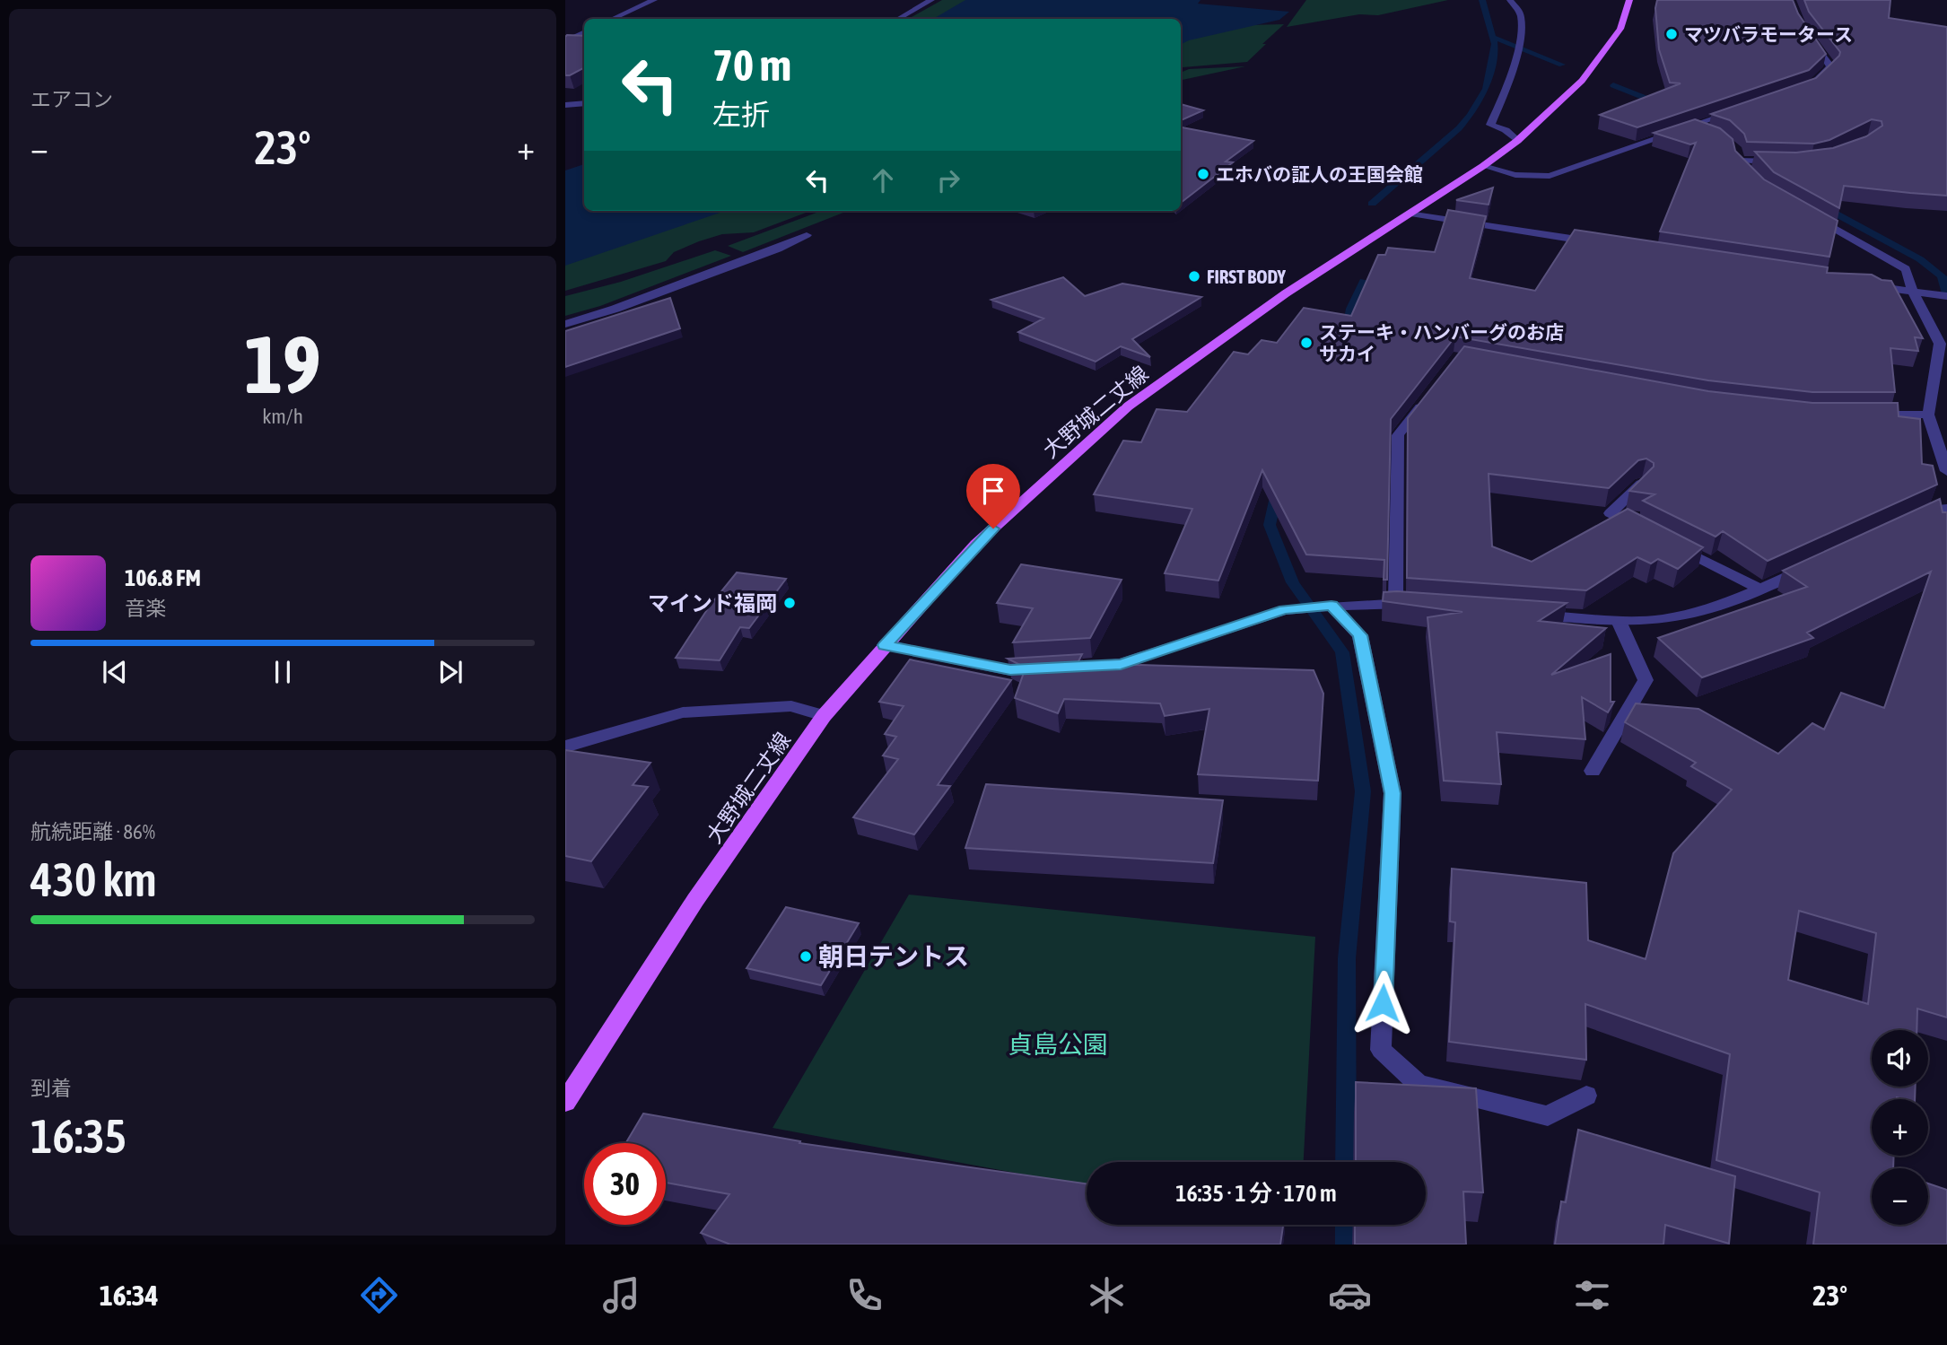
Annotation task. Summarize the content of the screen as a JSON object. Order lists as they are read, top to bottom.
{
  "streets": {
    "main road": ["大野城二丈線"]
  },
  "parks": ["貞島公園"],
  "places": [
    "マツバラモータース",
    "エホバの証人の王国会館",
    "FIRST BODY",
    "ステーキ・ハンバーグのお店 サカイ",
    "マインド福岡",
    "朝日テントス"
  ],
  "page": {
    "tile": [
      "エアコン",
      ["19", "km/h"],
      ["航続距離 · 86%", "430 km"],
      ["到着", "16:35"]
    ],
    "turn": ["70 m", "左折"],
    "heat": ["−", "23°", "+"],
    "song": ["106.8 FM", "音楽"],
    "map_buttons": ["+", "−"],
    "limit": "30",
    "trip": "16:35 · 1 分 · 170 m",
    "tabs": ["16:34", "23°"]
  }
}
